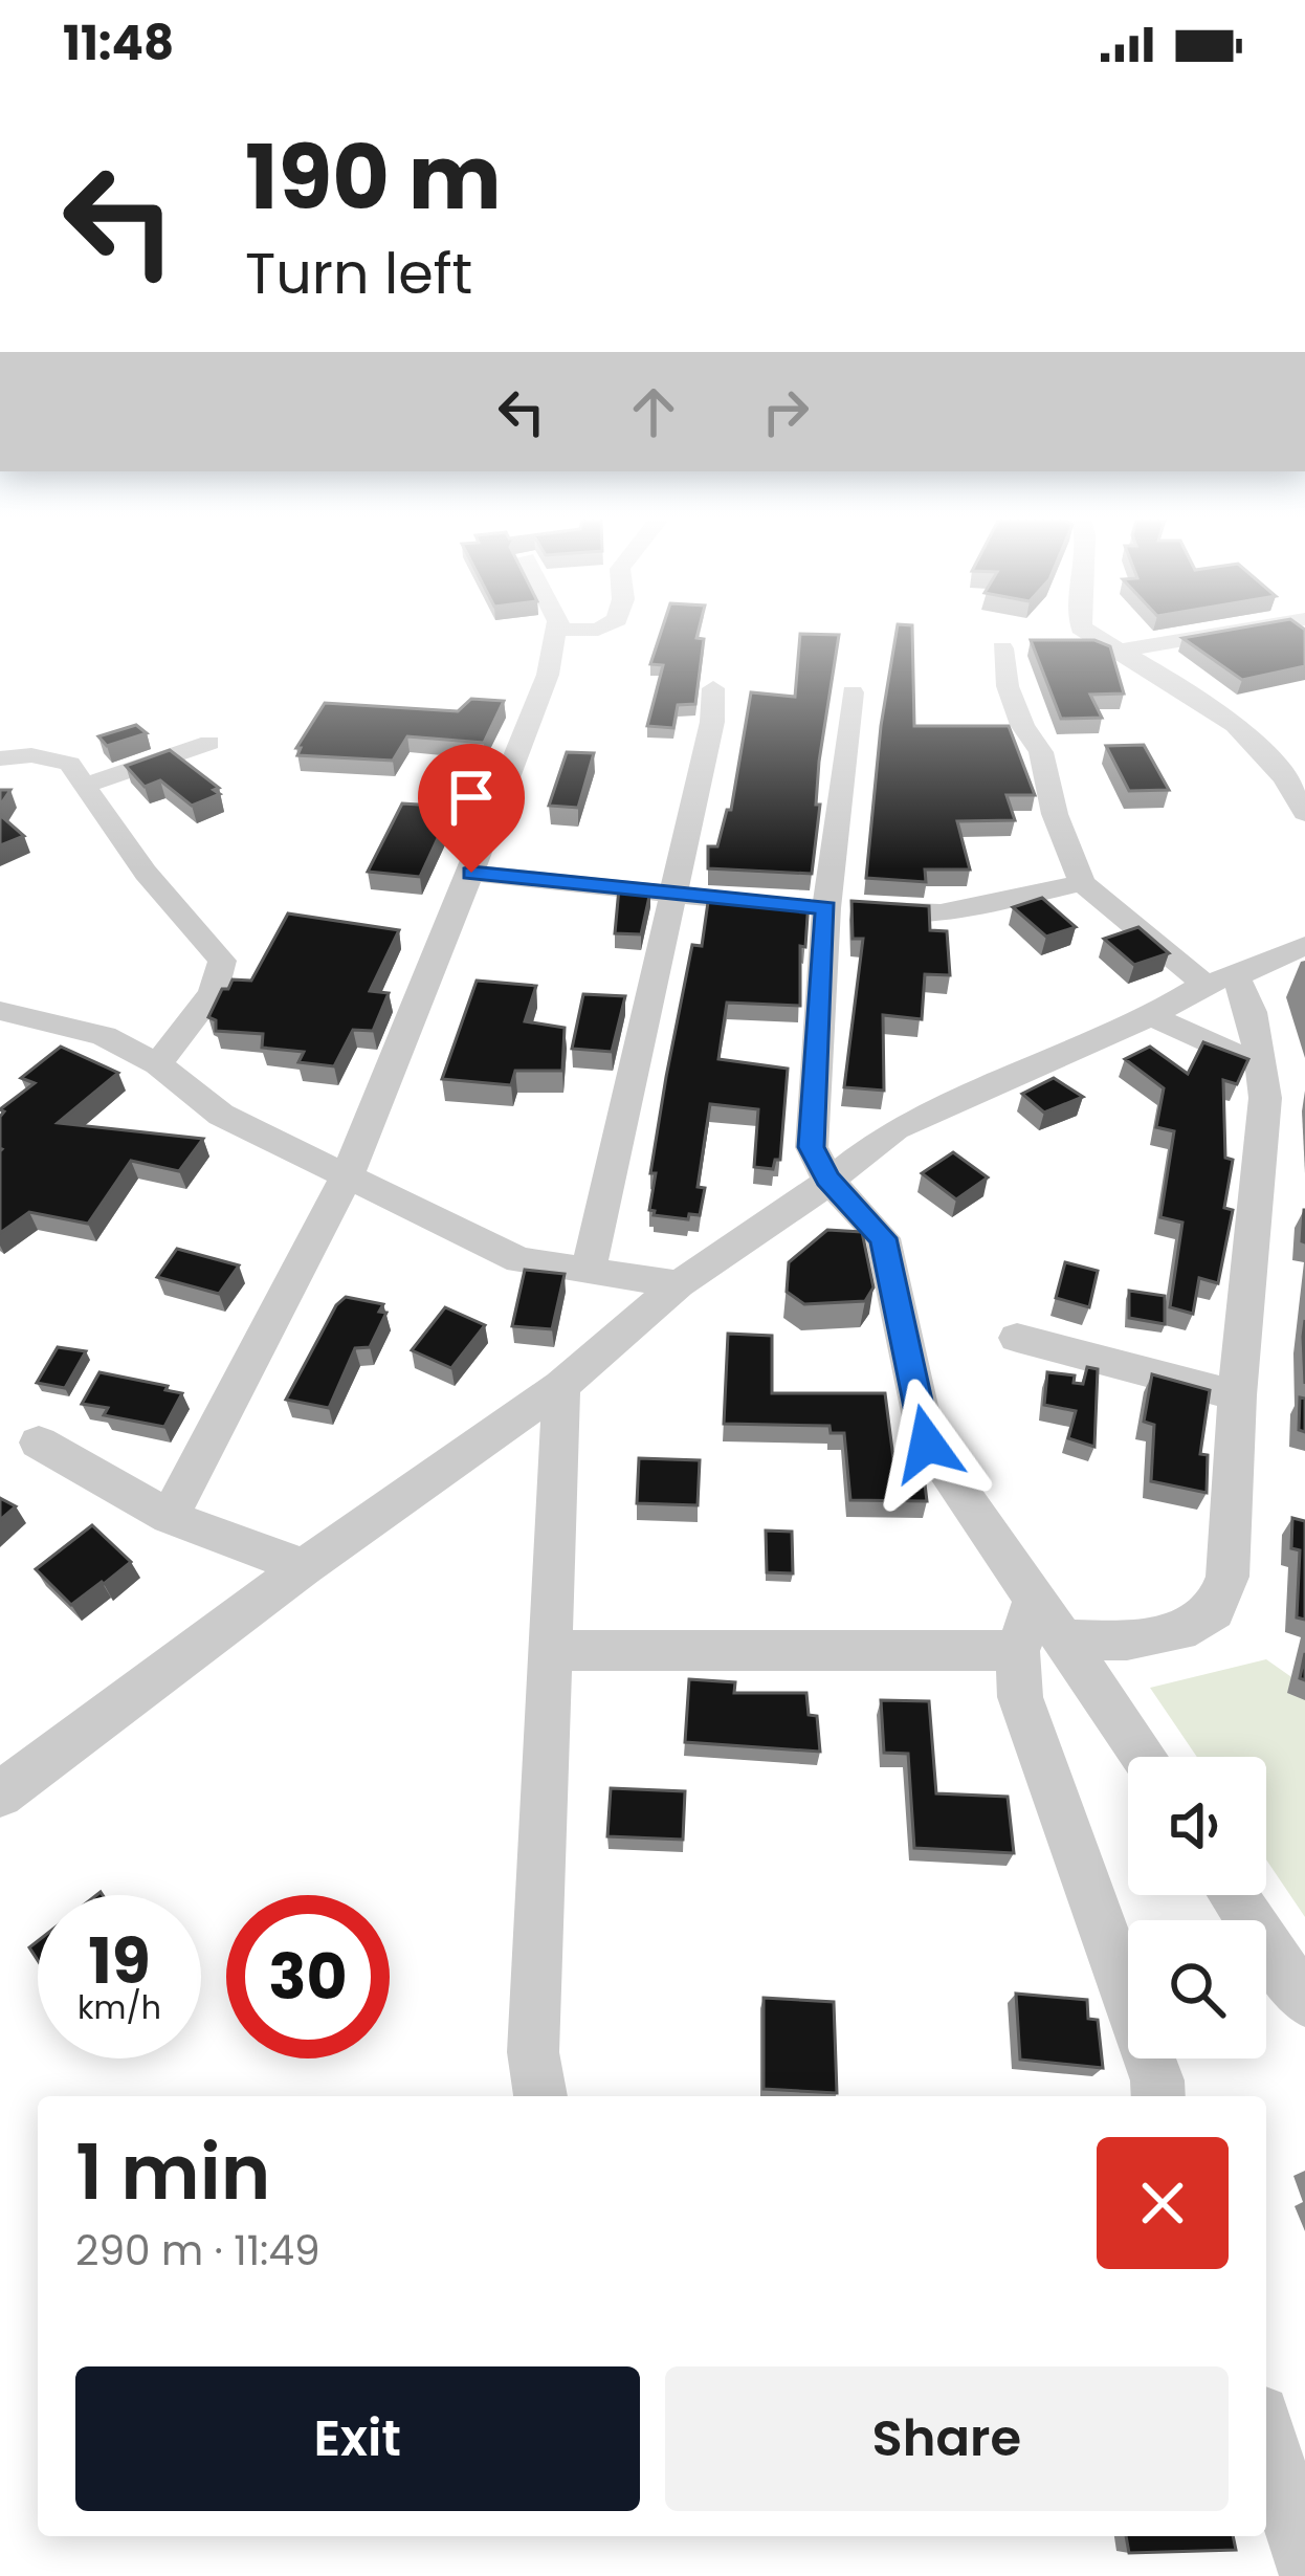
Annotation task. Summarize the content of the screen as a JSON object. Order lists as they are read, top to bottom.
{
  "page": {
    "status": "11:48",
    "turn": ["190 m", "Turn left"],
    "speed": "19 km/h",
    "limit": "30",
    "heading": ["1 min", "290 m · 11:49"],
    "buttons": ["Exit", "Share"]
  }
}
